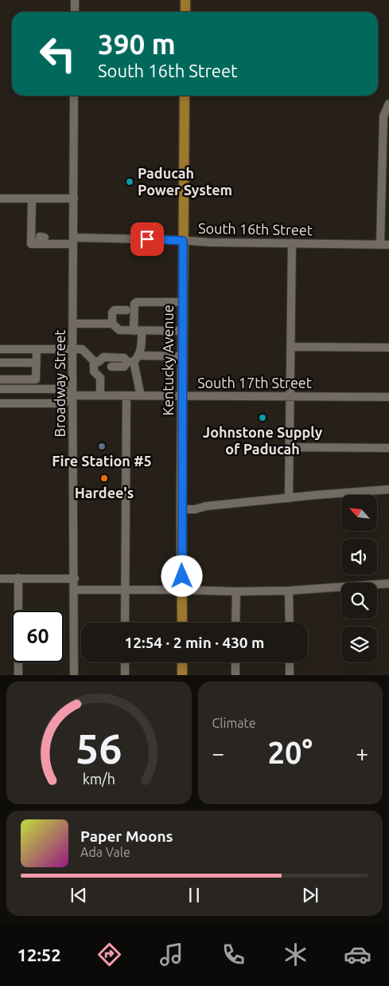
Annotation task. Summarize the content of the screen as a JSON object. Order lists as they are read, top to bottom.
{
  "streets": {
    "main road": ["Kentucky Avenue"],
    "street": ["South 16th Street", "Broadway Street", "South 17th Street"]
  },
  "crossings": [
    ["South 16th Street", "Kentucky Avenue"],
    ["South 16th Street", "Broadway Street"],
    ["Kentucky Avenue", "South 17th Street"],
    ["Broadway Street", "South 17th Street"]
  ],
  "places": [
    "Paducah Power System",
    "Johnstone Supply of Paducah",
    "Fire Station #5",
    "Hardee's"
  ],
  "north": "top left",
  "page": {
    "turn": ["390 m", "South 16th Street"],
    "limit": "60",
    "trip": "12:54 · 2 min · 430 m",
    "tile": "Climate",
    "heat": ["−", "20°", "+"],
    "song": ["Paper Moons", "Ada Vale"],
    "tabs": "12:52",
    "gauge": ["56", "km/h"]
  }
}
